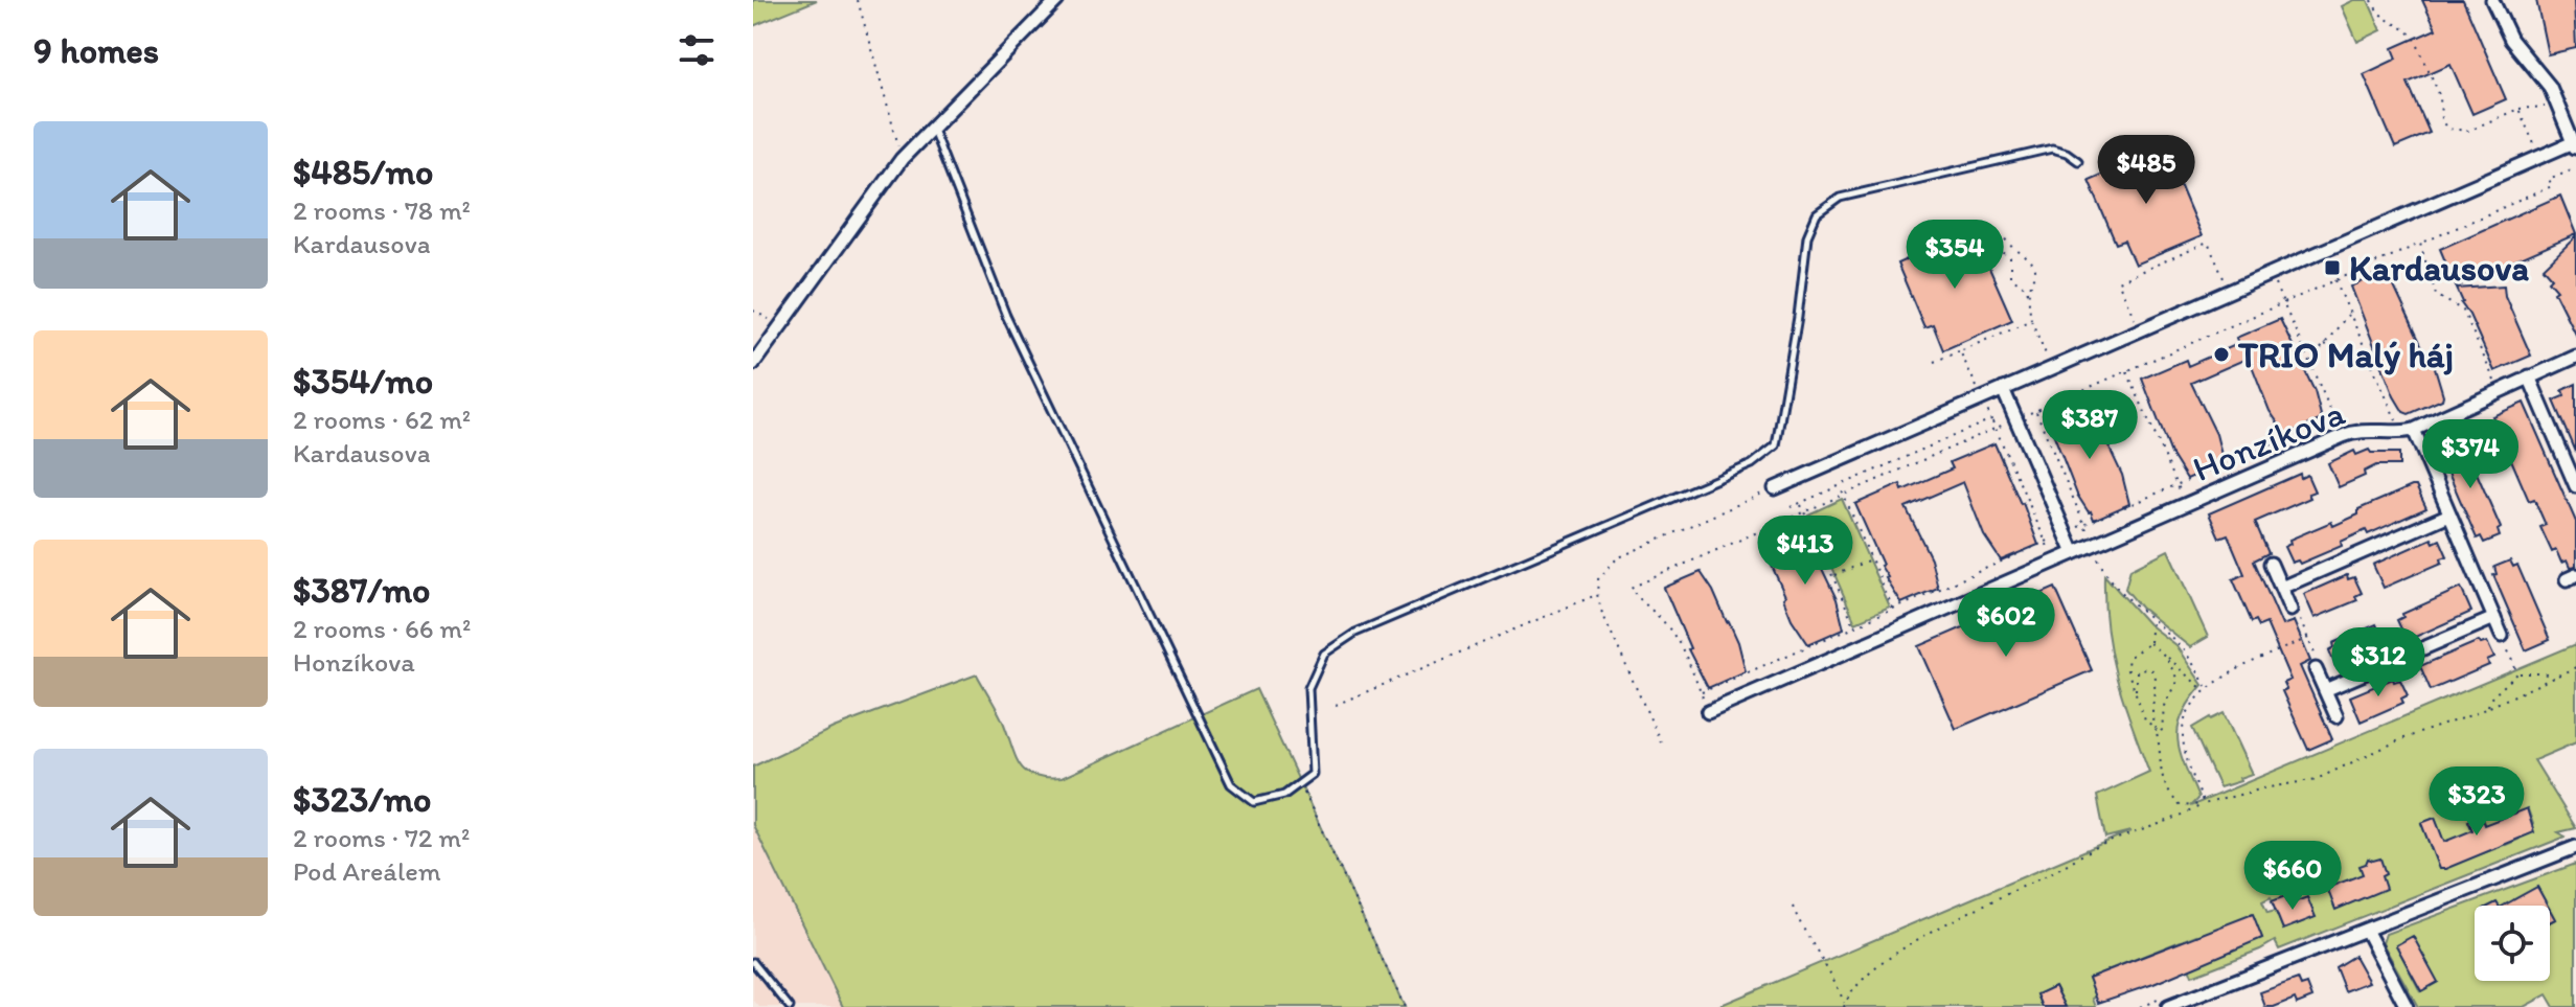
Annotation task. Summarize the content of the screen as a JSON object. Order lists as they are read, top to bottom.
{
  "streets": {
    "street": ["Honzíkova"]
  },
  "places": {
    "transit": ["Kardausova"],
    "other": ["TRIO Malý háj"]
  },
  "page": {
    "heading": "9 homes",
    "list": [
      {
        "name": "$485/mo",
        "note": "2 rooms · 78 m² · Kardausova"
      },
      {
        "name": "$354/mo",
        "note": "2 rooms · 62 m² · Kardausova"
      },
      {
        "name": "$387/mo",
        "note": "2 rooms · 66 m² · Honzíkova"
      },
      {
        "name": "$323/mo",
        "note": "2 rooms · 72 m² · Pod Areálem"
      }
    ],
    "price": [
      "$485",
      "$354",
      "$387",
      "$374",
      "$413",
      "$602",
      "$312",
      "$323",
      "$660"
    ]
  }
}
